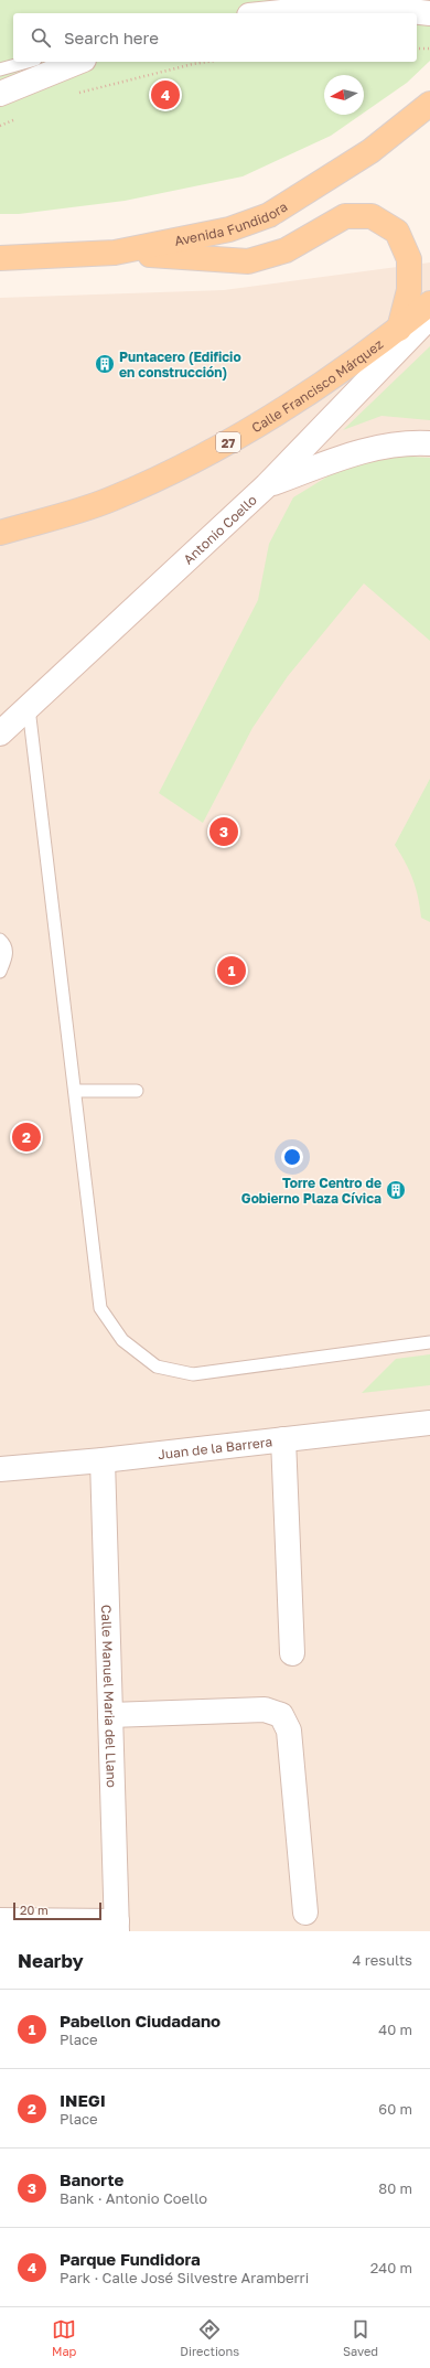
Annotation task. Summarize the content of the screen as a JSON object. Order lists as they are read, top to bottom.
{
  "streets": {
    "main road": ["Avenida Fundidora", "Calle Francisco Márquez", "27"],
    "street": ["Antonio Coello", "Juan de la Barrera", "Calle Manuel Maria del Llano"]
  },
  "crossings": [
    ["Juan de la Barrera", "Calle Manuel Maria del Llano"]
  ],
  "places": {
    "building": ["Puntacero (Edificio en construcción)", "Torre Centro de Gobierno Plaza Cívica"]
  },
  "scale_bar": "20 m",
  "north": "left",
  "page": {
    "search": "Search here",
    "pins": [
      "4",
      "3",
      "1",
      "2"
    ],
    "scale": "20 m",
    "heading": ["Nearby", "4 results"],
    "list": [
      {
        "mark": "1",
        "name": "Pabellon Ciudadano",
        "note": "Place",
        "value": "40 m"
      },
      {
        "mark": "2",
        "name": "INEGI",
        "note": "Place",
        "value": "60 m"
      },
      {
        "mark": "3",
        "name": "Banorte",
        "note": "Bank · Antonio Coello",
        "value": "80 m"
      },
      {
        "mark": "4",
        "name": "Parque Fundidora",
        "note": "Park · Calle José Silvestre Aramberri",
        "value": "240 m"
      }
    ],
    "nav": ["Map", "Directions", "Saved"]
  }
}
